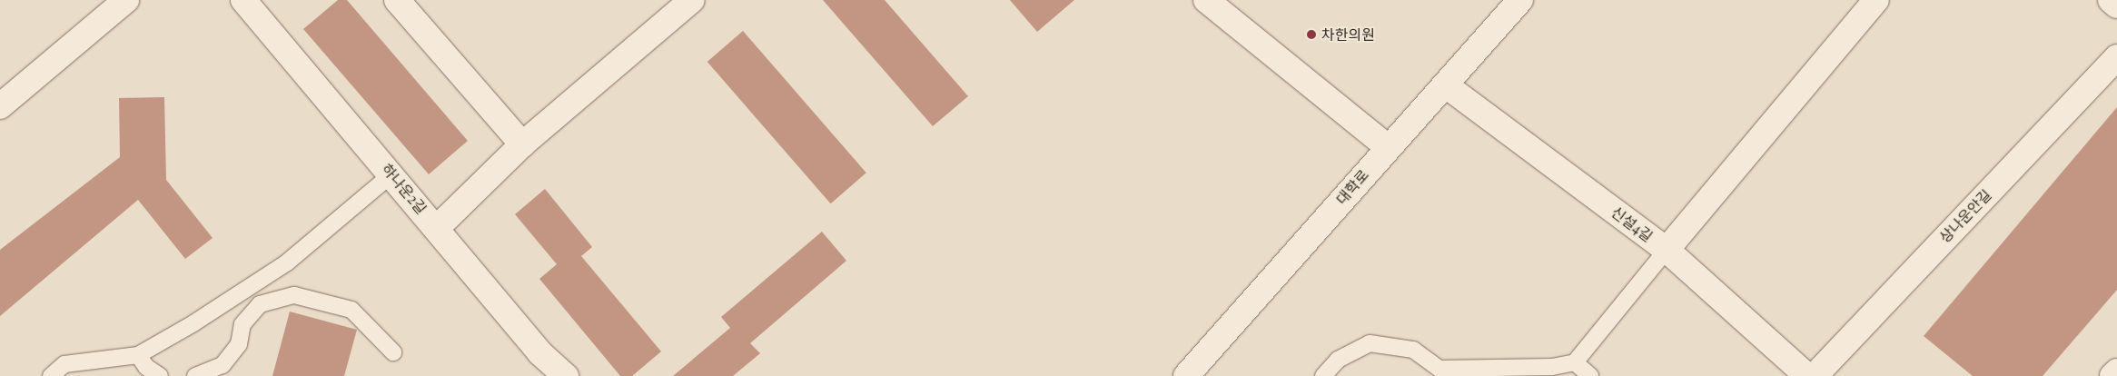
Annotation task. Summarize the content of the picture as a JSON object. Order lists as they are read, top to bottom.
{
  "streets": {
    "street": [
      "대학로",
      "하나운2길",
      "상나운안길",
      "신설4길"
    ]
  },
  "crossings": [
    ["대학로", "신설4길"]
  ],
  "places": ["차한의원"]
}
